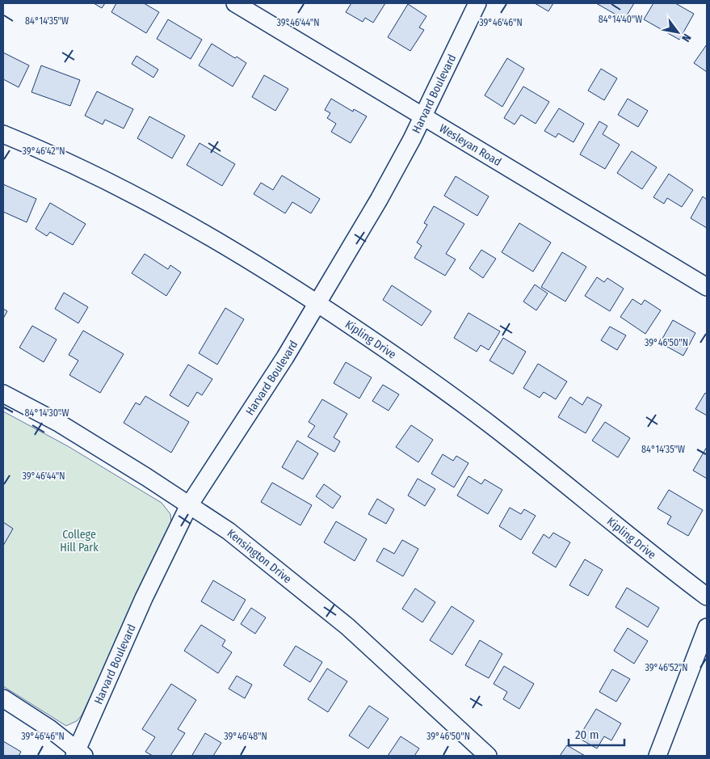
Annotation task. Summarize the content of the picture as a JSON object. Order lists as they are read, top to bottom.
{
  "streets": {
    "street": [
      "Harvard Boulevard",
      "Wesleyan Road",
      "Kipling Drive",
      "Kensington Drive"
    ]
  },
  "crossings": [
    ["Harvard Boulevard", "Wesleyan Road"],
    ["Harvard Boulevard", "Kipling Drive"],
    ["Harvard Boulevard", "Kensington Drive"]
  ],
  "parks": ["College Hill Park"],
  "scale_bar": "20 m",
  "north": "bottom right",
  "coordinates": [
    "84°14'40\"W",
    "84°14'35\"W",
    "39°46'44\"N",
    "39°46'46\"N",
    "39°46'42\"N",
    "39°46'50\"N",
    "84°14'30\"W",
    "39°46'52\"N",
    "39°46'48\"N"
  ]
}
